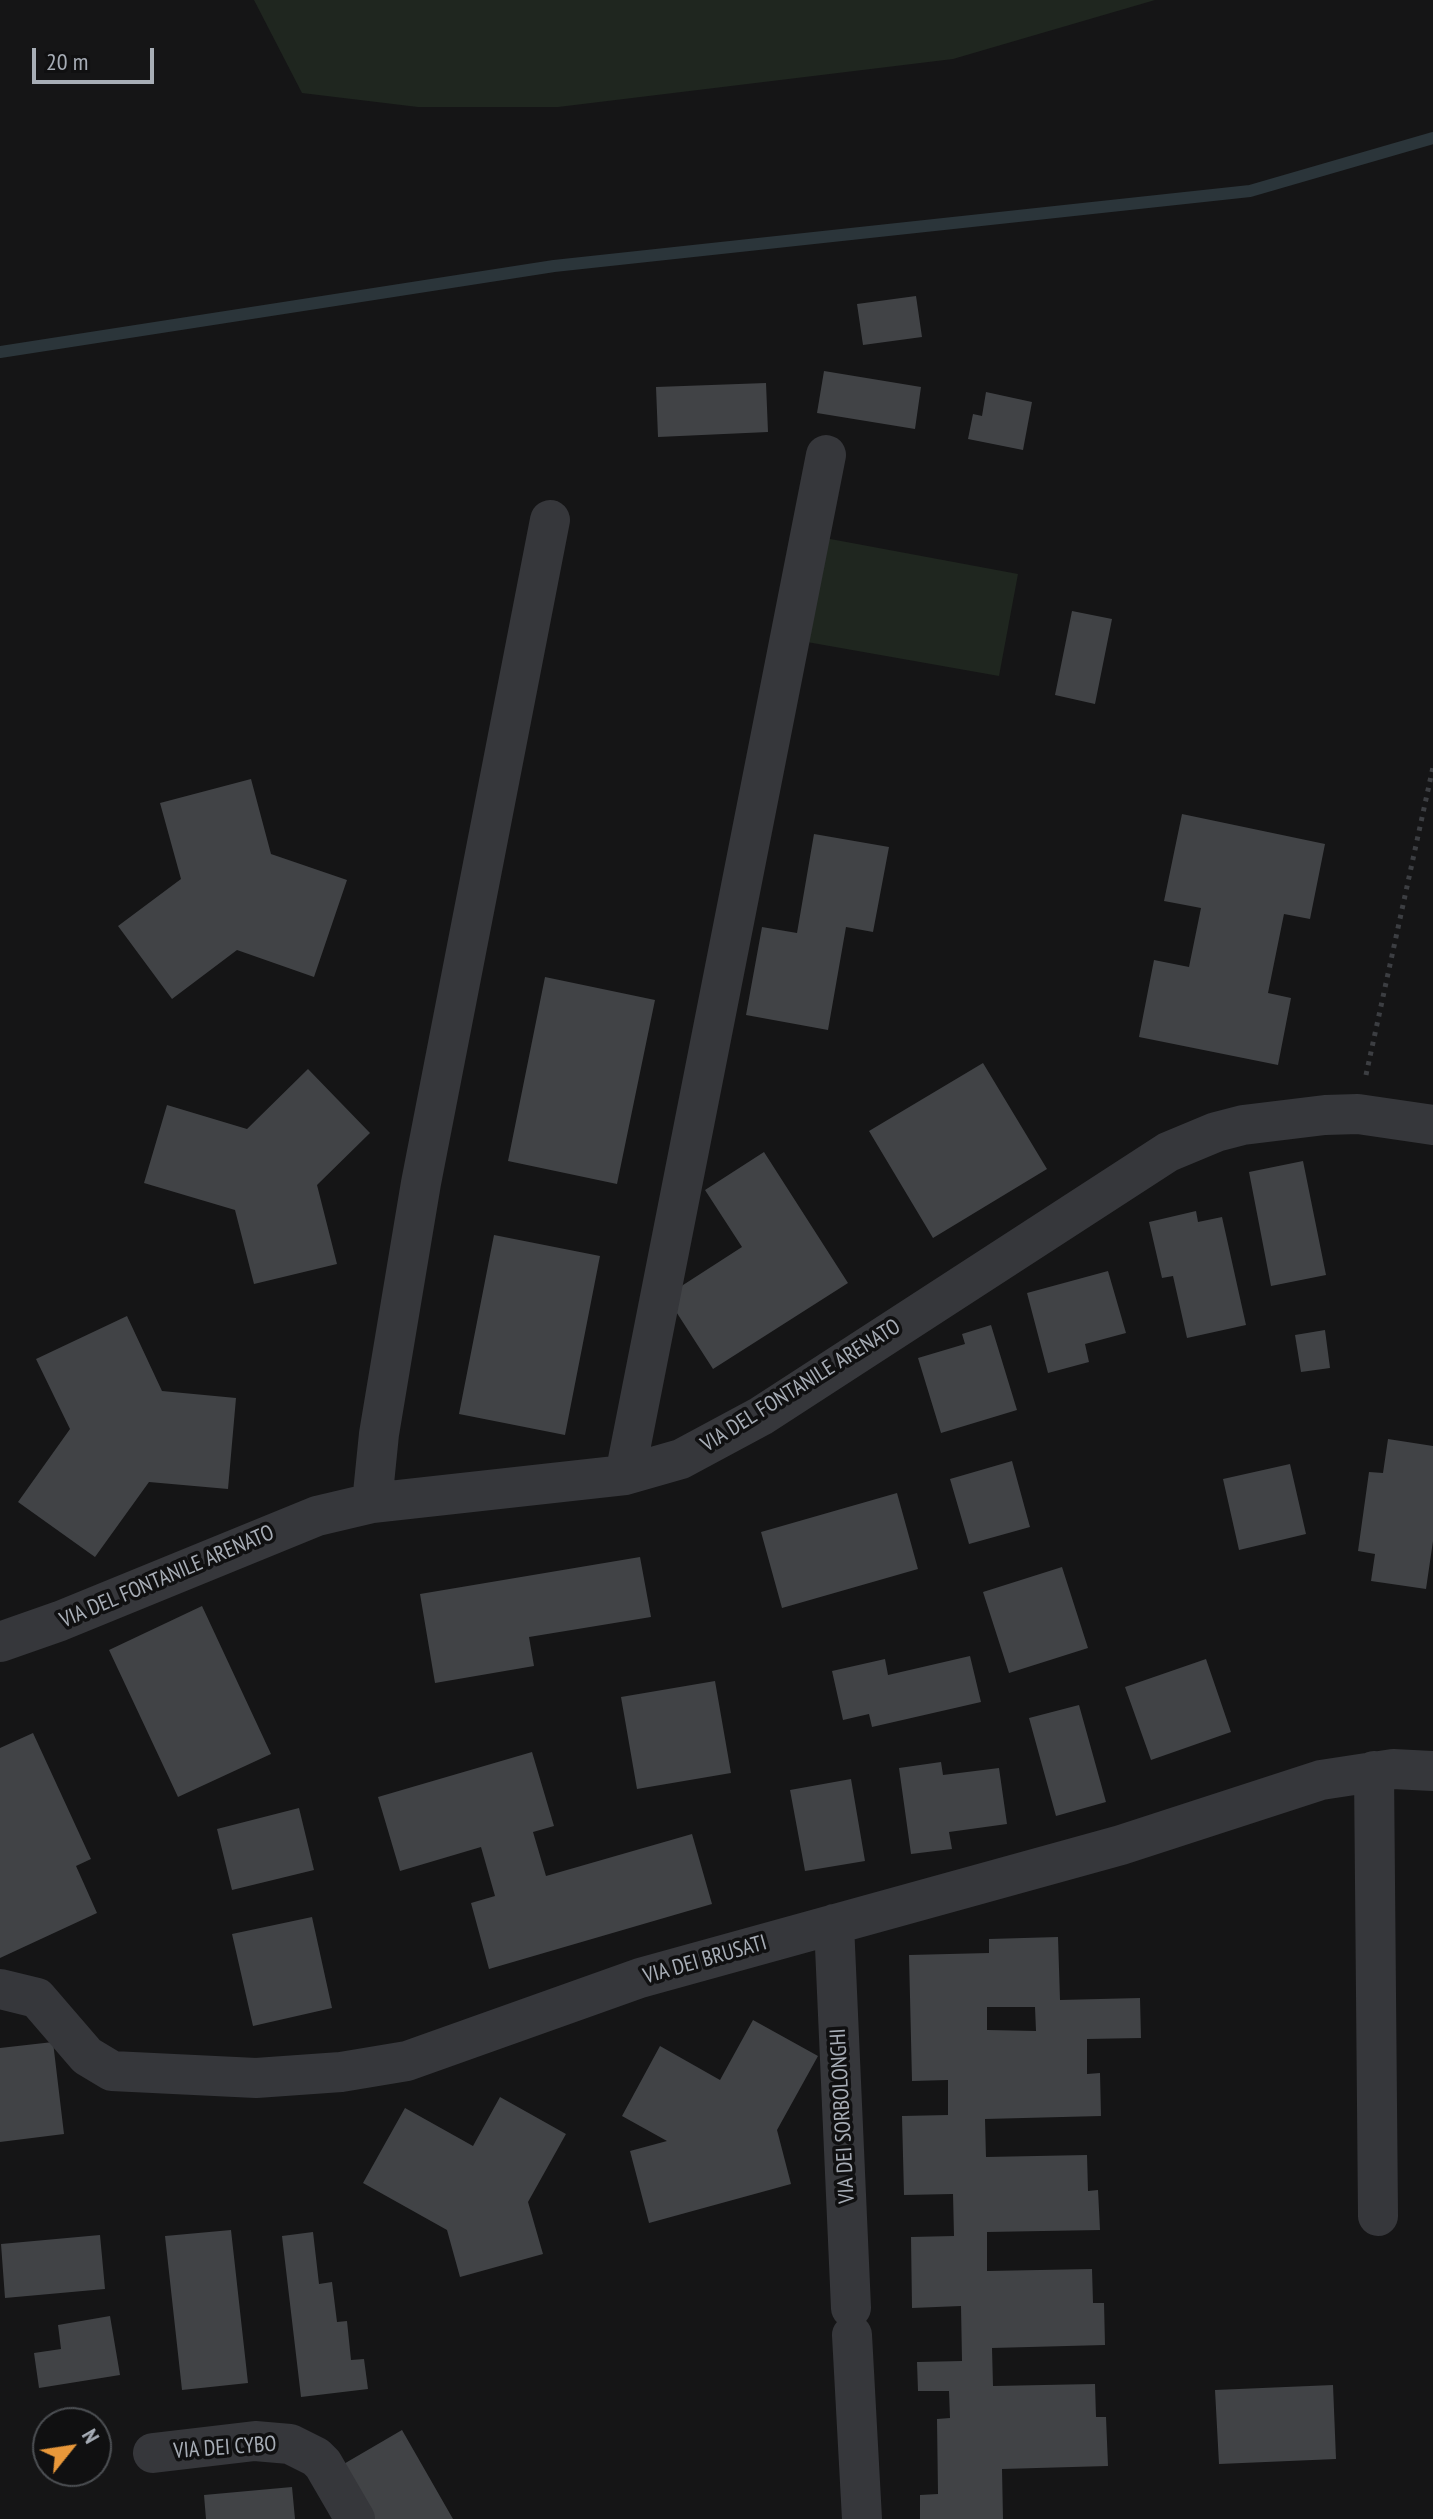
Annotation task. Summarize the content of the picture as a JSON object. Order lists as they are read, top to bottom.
{
  "streets": {
    "street": [
      "VIA DEL FONTANILE ARENATO",
      "VIA DEI BRUSATI",
      "VIA DEI SORBOLONGHI",
      "VIA DEI CYBO"
    ]
  },
  "crossings": [
    ["VIA DEI BRUSATI", "VIA DEI SORBOLONGHI"]
  ],
  "scale_bar": "20 m",
  "north": "top right"
}
